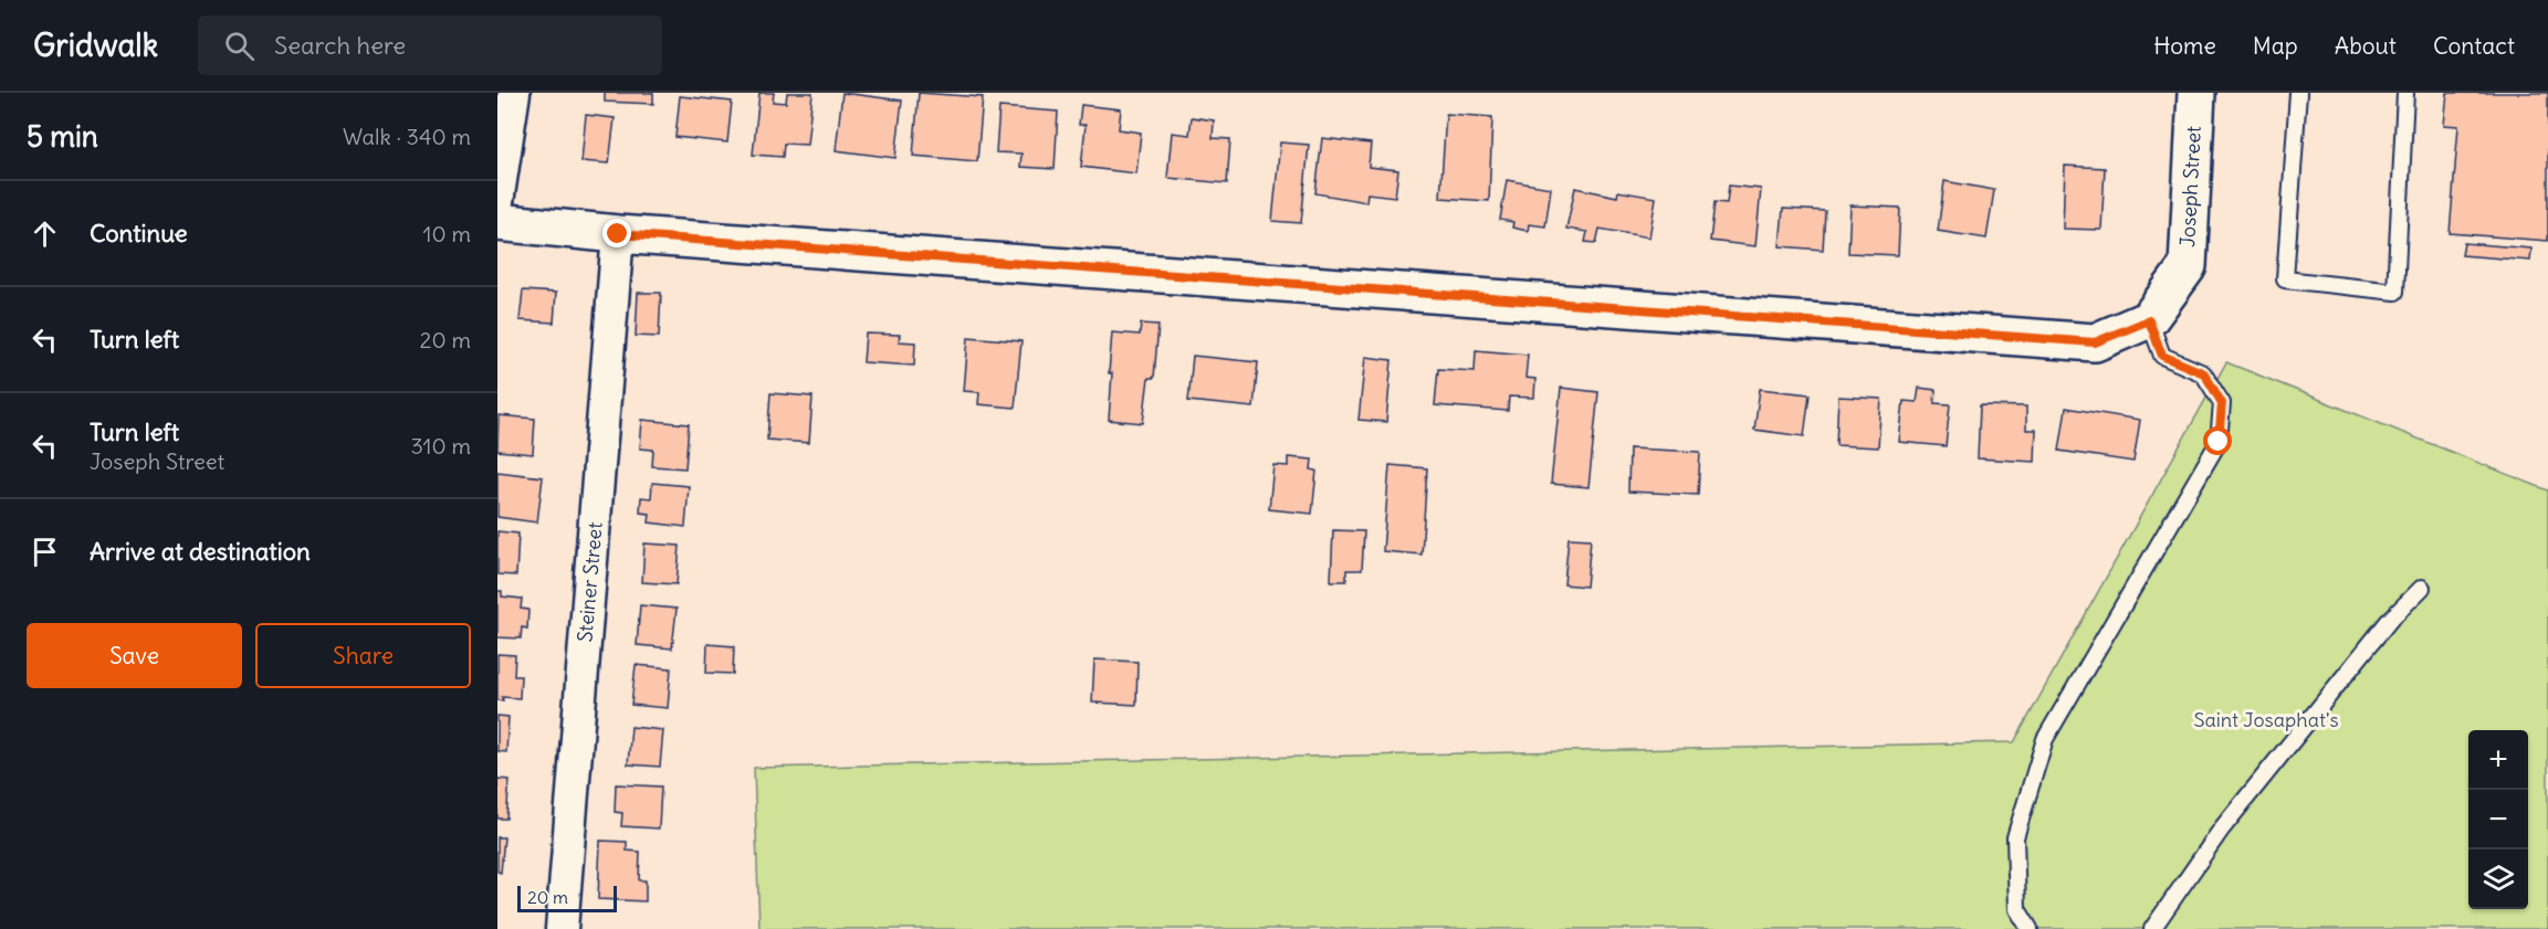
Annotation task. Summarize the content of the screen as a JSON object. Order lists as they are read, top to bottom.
{
  "streets": {
    "street": ["Joseph Street", "Steiner Street"]
  },
  "parks": ["Saint Josaphat's"],
  "scale_bar": "20 m",
  "page": {
    "header": "Gridwalk",
    "search": "Search here",
    "nav": [
      "Home",
      "Map",
      "About",
      "Contact"
    ],
    "heading": ["5 min", "Walk · 340 m"],
    "list": [
      ["Continue", "10 m"],
      ["Turn left", "20 m"],
      ["Turn left", "Joseph Street", "310 m"],
      "Arrive at destination"
    ],
    "buttons": ["Save", "Share"],
    "map_buttons": ["+", "−"],
    "scale": "20 m"
  }
}
